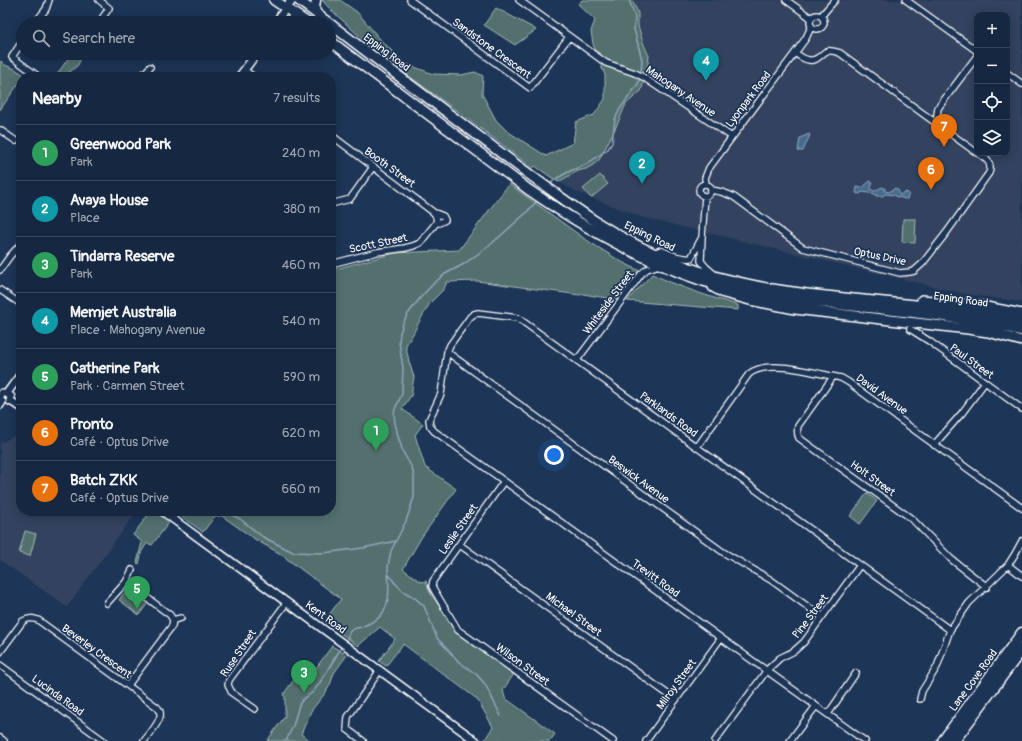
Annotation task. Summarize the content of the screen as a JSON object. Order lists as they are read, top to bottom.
{
  "streets": {
    "highway": ["Lane Cove Road"],
    "main road": ["Epping Road"],
    "street": [
      "Sandstone Crescent",
      "Mahogany Avenue",
      "Lyonpark Road",
      "Booth Street",
      "Scott Street",
      "Optus Drive",
      "Whiteside Street",
      "Paul Street",
      "David Avenue",
      "Parklands Road",
      "Holt Street",
      "Beswick Avenue",
      "Leslie Street",
      "Trevitt Road",
      "Michael Street",
      "Pine Street",
      "Kent Road",
      "Beverley Crescent",
      "Ruse Street",
      "Wilson Street",
      "Milroy Street",
      "Lucinda Road"
    ]
  },
  "crossings": [
    ["Sandstone Crescent", "Mahogany Avenue"],
    ["Epping Road", "Whiteside Street"],
    ["Mahogany Avenue", "Lyonpark Road"],
    ["Lyonpark Road", "Optus Drive"],
    ["Booth Street", "Scott Street"],
    ["Whiteside Street", "Parklands Road"],
    ["David Avenue", "Parklands Road"],
    ["David Avenue", "Holt Street"],
    ["Parklands Road", "Beswick Avenue"],
    ["Parklands Road", "Trevitt Road"],
    ["Parklands Road", "Pine Street"],
    ["Beswick Avenue", "Pine Street"],
    ["Leslie Street", "Trevitt Road"],
    ["Leslie Street", "Michael Street"],
    ["Leslie Street", "Wilson Street"],
    ["Trevitt Road", "Pine Street"],
    ["Trevitt Road", "Milroy Street"],
    ["Michael Street", "Milroy Street"],
    ["Kent Road", "Ruse Street"]
  ],
  "page": {
    "map_buttons": ["+", "−"],
    "search": "Search here",
    "pins": [
      "4",
      "7",
      "2",
      "6",
      "1",
      "5",
      "3"
    ],
    "heading": ["Nearby", "7 results"],
    "list": [
      {
        "mark": "1",
        "name": "Greenwood Park",
        "note": "Park",
        "value": "240 m"
      },
      {
        "mark": "2",
        "name": "Avaya House",
        "note": "Place",
        "value": "380 m"
      },
      {
        "mark": "3",
        "name": "Tindarra Reserve",
        "note": "Park",
        "value": "460 m"
      },
      {
        "mark": "4",
        "name": "Memjet Australia",
        "note": "Place · Mahogany Avenue",
        "value": "540 m"
      },
      {
        "mark": "5",
        "name": "Catherine Park",
        "note": "Park · Carmen Street",
        "value": "590 m"
      },
      {
        "mark": "6",
        "name": "Pronto",
        "note": "Café · Optus Drive",
        "value": "620 m"
      },
      {
        "mark": "7",
        "name": "Batch ZKK",
        "note": "Café · Optus Drive",
        "value": "660 m"
      }
    ]
  }
}
